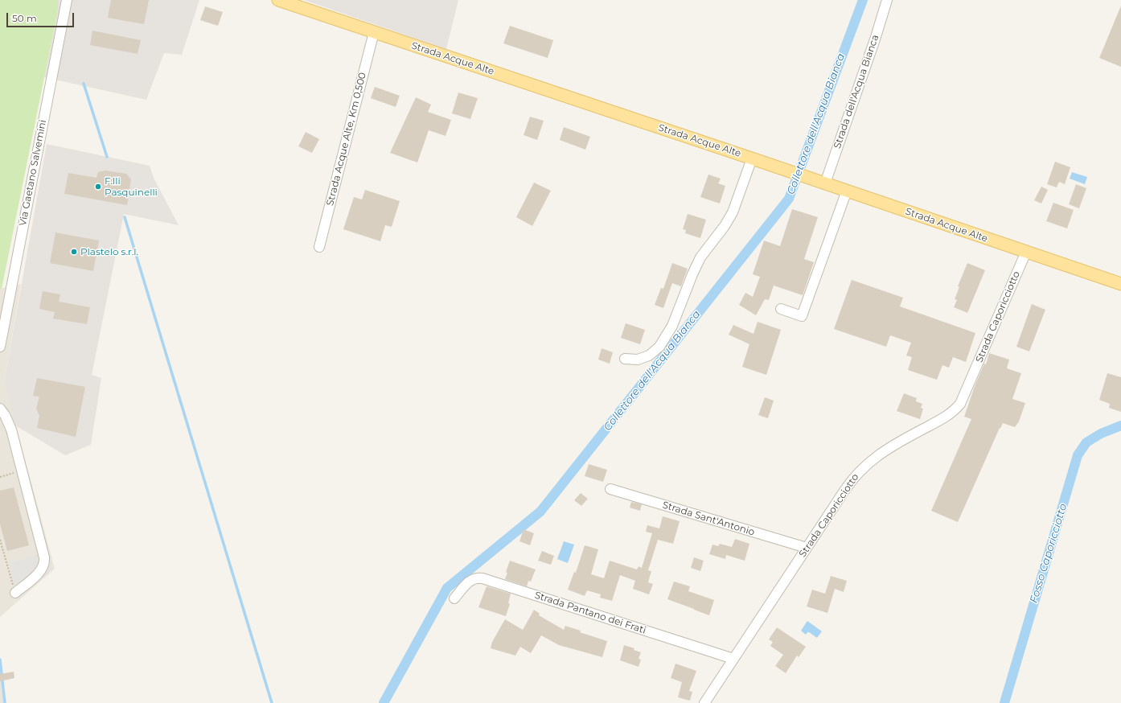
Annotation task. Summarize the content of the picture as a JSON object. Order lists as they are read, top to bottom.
{
  "streets": {
    "main road": ["Strada Acque Alte"],
    "street": [
      "Strada dell'Acqua Bianca",
      "Strada Acque Alte, Km 0,500",
      "Via Gaetano Salvemini",
      "Strada Caporicciotto",
      "Strada Sant'Antonio",
      "Strada Pantano dei Frati"
    ]
  },
  "crossings": [
    ["Strada Acque Alte", "Strada dell'Acqua Bianca"],
    ["Strada Acque Alte", "Strada Acque Alte, Km 0,500"],
    ["Strada Acque Alte", "Strada Caporicciotto"],
    ["Strada Caporicciotto", "Strada Sant'Antonio"],
    ["Strada Caporicciotto", "Strada Pantano dei Frati"]
  ],
  "water": ["Collettore dell'Acqua Bianca", "Fosso Caporicciotto"],
  "places": ["F.lli Pasquinelli", "Plastelo s.r.l."],
  "scale_bar": "50 m"
}
